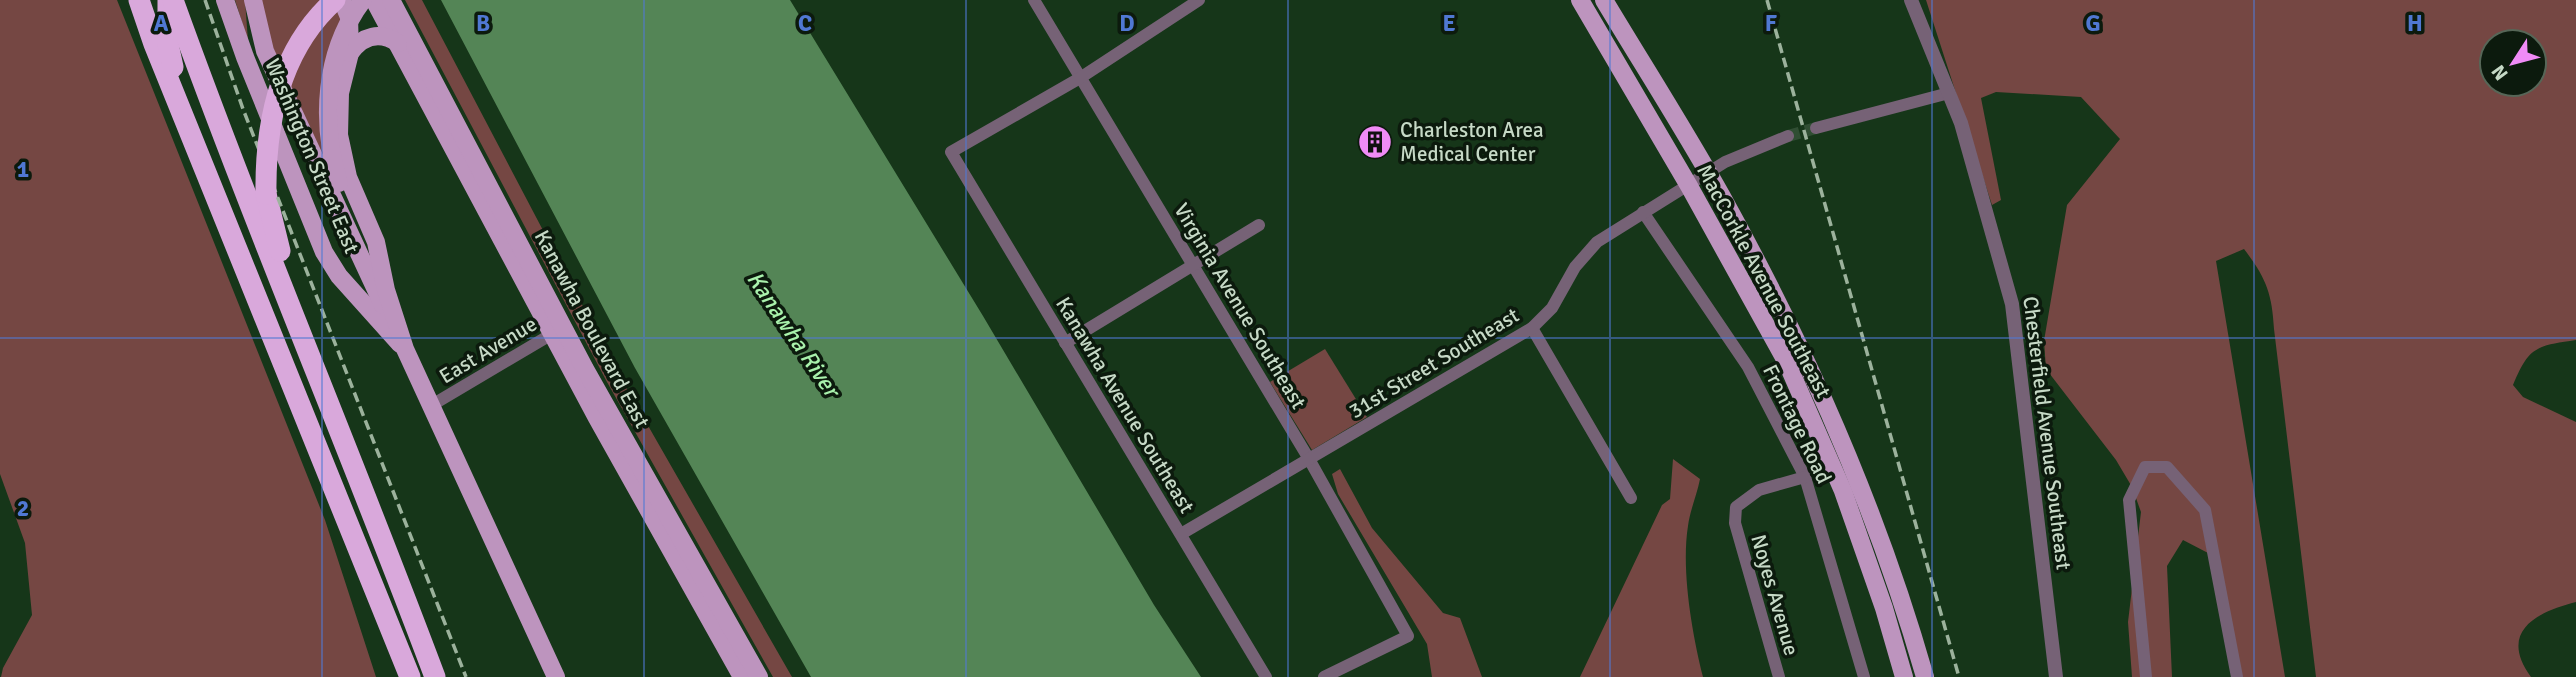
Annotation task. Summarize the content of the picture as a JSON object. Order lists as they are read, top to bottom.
{
  "streets": {
    "main road": ["Washington Street East", "MacCorkle Avenue Southeast", "Kanawha Boulevard East"],
    "street": [
      "Virginia Avenue Southeast",
      "East Avenue",
      "31st Street Southeast",
      "Kanawha Avenue Southeast",
      "Frontage Road",
      "Chesterfield Avenue Southeast",
      "Noyes Avenue"
    ]
  },
  "crossings": [
    ["Washington Street East", "East Avenue"],
    ["MacCorkle Avenue Southeast", "31st Street Southeast"],
    ["Virginia Avenue Southeast", "31st Street Southeast"],
    ["Virginia Avenue Southeast", "Kanawha Avenue Southeast"],
    ["Kanawha Boulevard East", "East Avenue"],
    ["31st Street Southeast", "Kanawha Avenue Southeast"],
    ["31st Street Southeast", "Frontage Road"],
    ["Frontage Road", "Noyes Avenue"]
  ],
  "water": ["Kanawha River"],
  "places": {
    "building": ["Charleston Area Medical Center"]
  },
  "north": "bottom left",
  "grid": {
    "columns": [
      "A",
      "B",
      "C",
      "D",
      "E",
      "F",
      "G",
      "H"
    ],
    "rows": ["1", "2"]
  }
}
